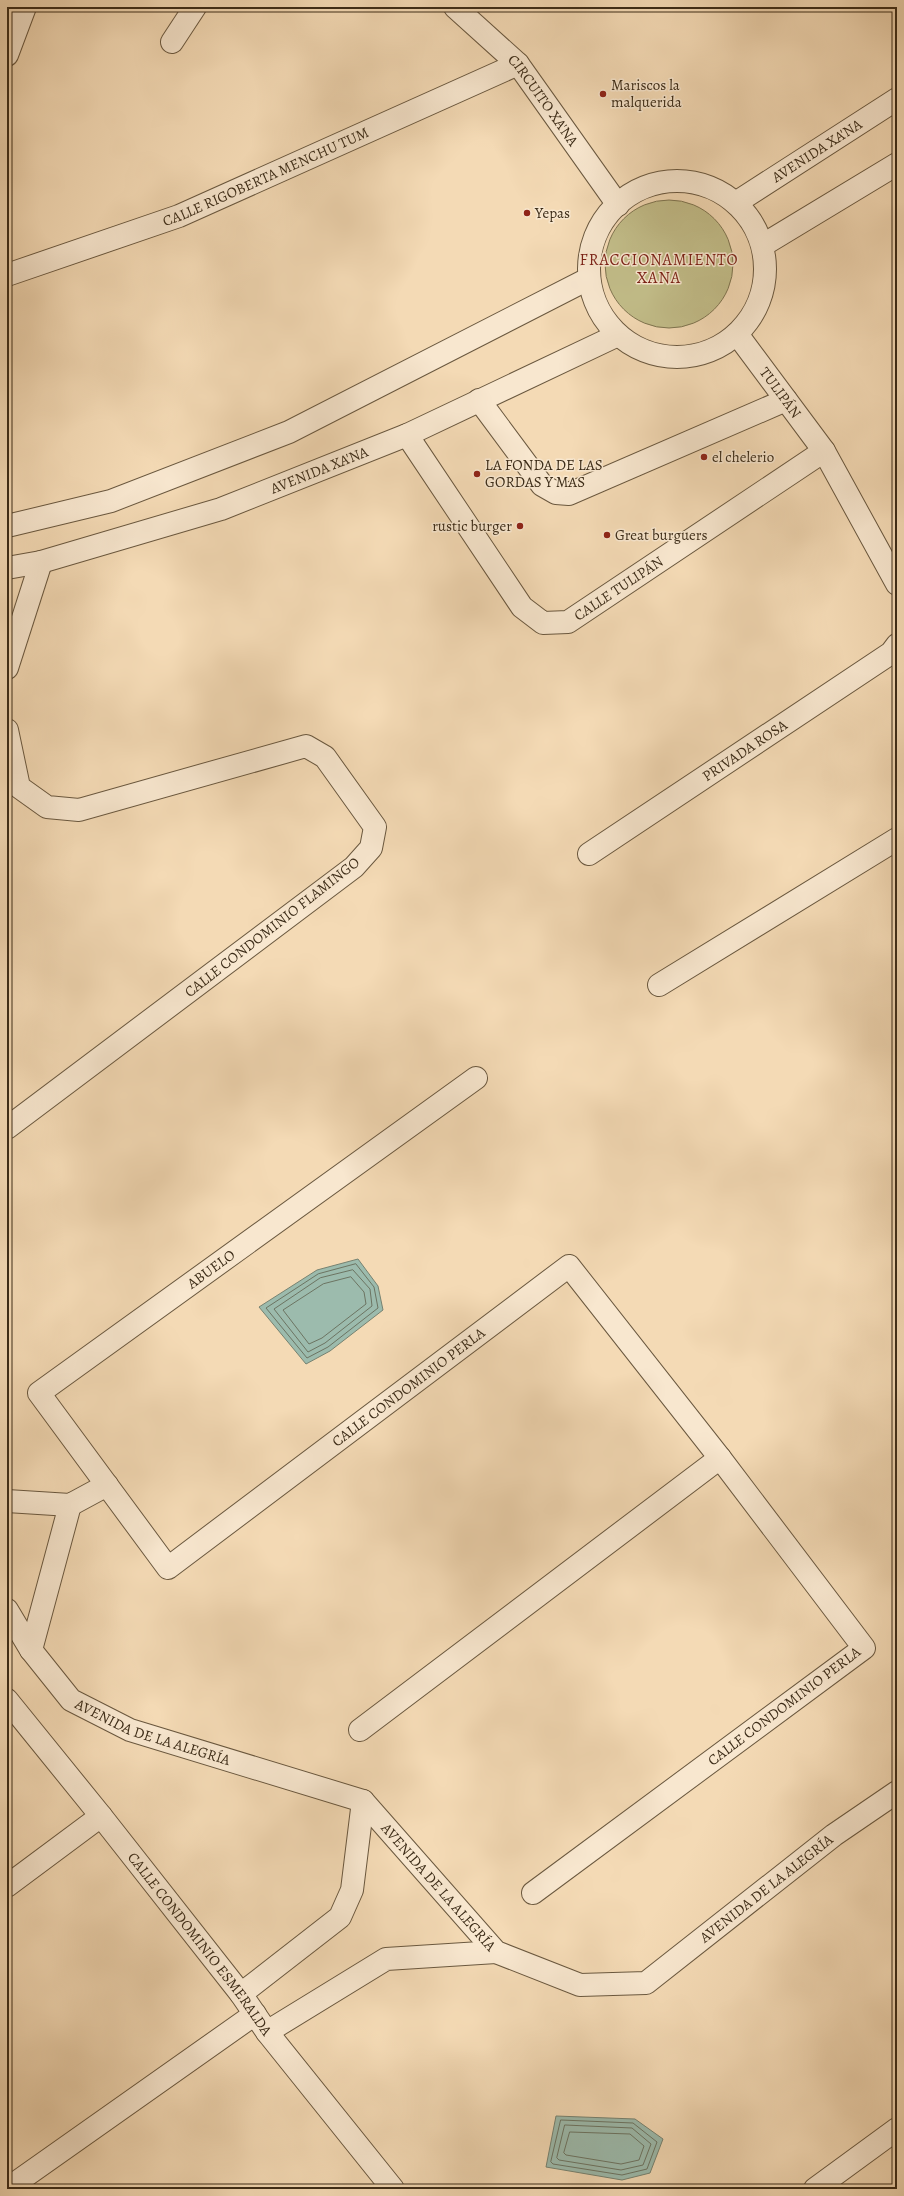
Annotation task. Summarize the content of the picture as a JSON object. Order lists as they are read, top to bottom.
{
  "streets": {
    "street": [
      "CIRCUITO XA'NA",
      "AVENIDA XA'NA",
      "CALLE RIGOBERTA MENCHU TUM",
      "TULIPÁN",
      "CALLE TULIPÁN",
      "PRIVADA ROSA",
      "CALLE CONDOMINIO FLAMINGO",
      "ABUELO",
      "CALLE CONDOMINIO PERLA",
      "AVENIDA DE LA ALEGRÍA",
      "CALLE CONDOMINIO ESMERALDA"
    ]
  },
  "crossings": [
    ["CIRCUITO XA'NA", "CALLE RIGOBERTA MENCHU TUM"],
    ["AVENIDA XA'NA", "CALLE TULIPÁN"],
    ["TULIPÁN", "CALLE TULIPÁN"],
    ["ABUELO", "CALLE CONDOMINIO PERLA"]
  ],
  "districts": ["FRACCIONAMIENTO XANA"],
  "places": [
    "Mariscos la malquerida",
    "Yepas",
    "el chelerio",
    "LA FONDA DE LAS GORDAS Y MAS",
    "rustic burger",
    "Great burguers"
  ]
}
